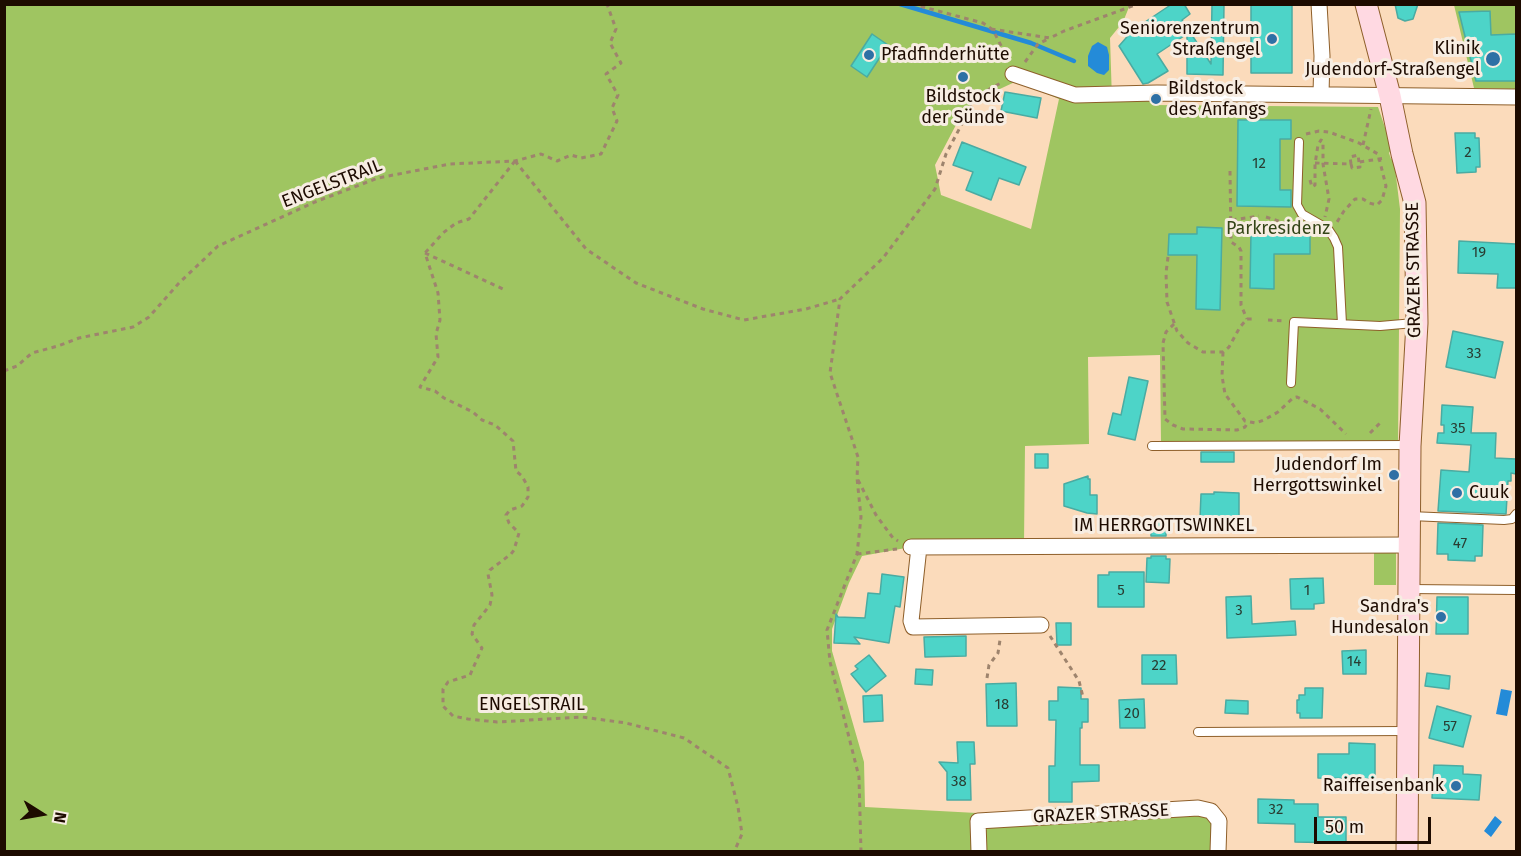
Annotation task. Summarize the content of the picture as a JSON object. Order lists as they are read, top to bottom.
{
  "streets": {
    "main road": ["GRAZER STRASSE"],
    "street": ["IM HERRGOTTSWINKEL"],
    "path": ["ENGELSTRAIL"]
  },
  "crossings": [
    ["GRAZER STRASSE", "IM HERRGOTTSWINKEL"]
  ],
  "parks": ["Parkresidenz"],
  "places": [
    "Seniorenzentrum Straßengel",
    "Pfadfinderhütte",
    "Klinik Judendorf-Straßengel",
    "Bildstock der Sünde",
    "Bildstock des Anfangs",
    "Judendorf Im Herrgottswinkel",
    "Cuuk",
    "Sandra's Hundesalon",
    "Raiffeisenbank"
  ],
  "house_numbers": [
    "2",
    "12",
    "19",
    "33",
    "35",
    "47",
    "5",
    "1",
    "3",
    "14",
    "22",
    "18",
    "20",
    "57",
    "38",
    "32"
  ],
  "scale_bar": "50 m",
  "north": "right"
}
